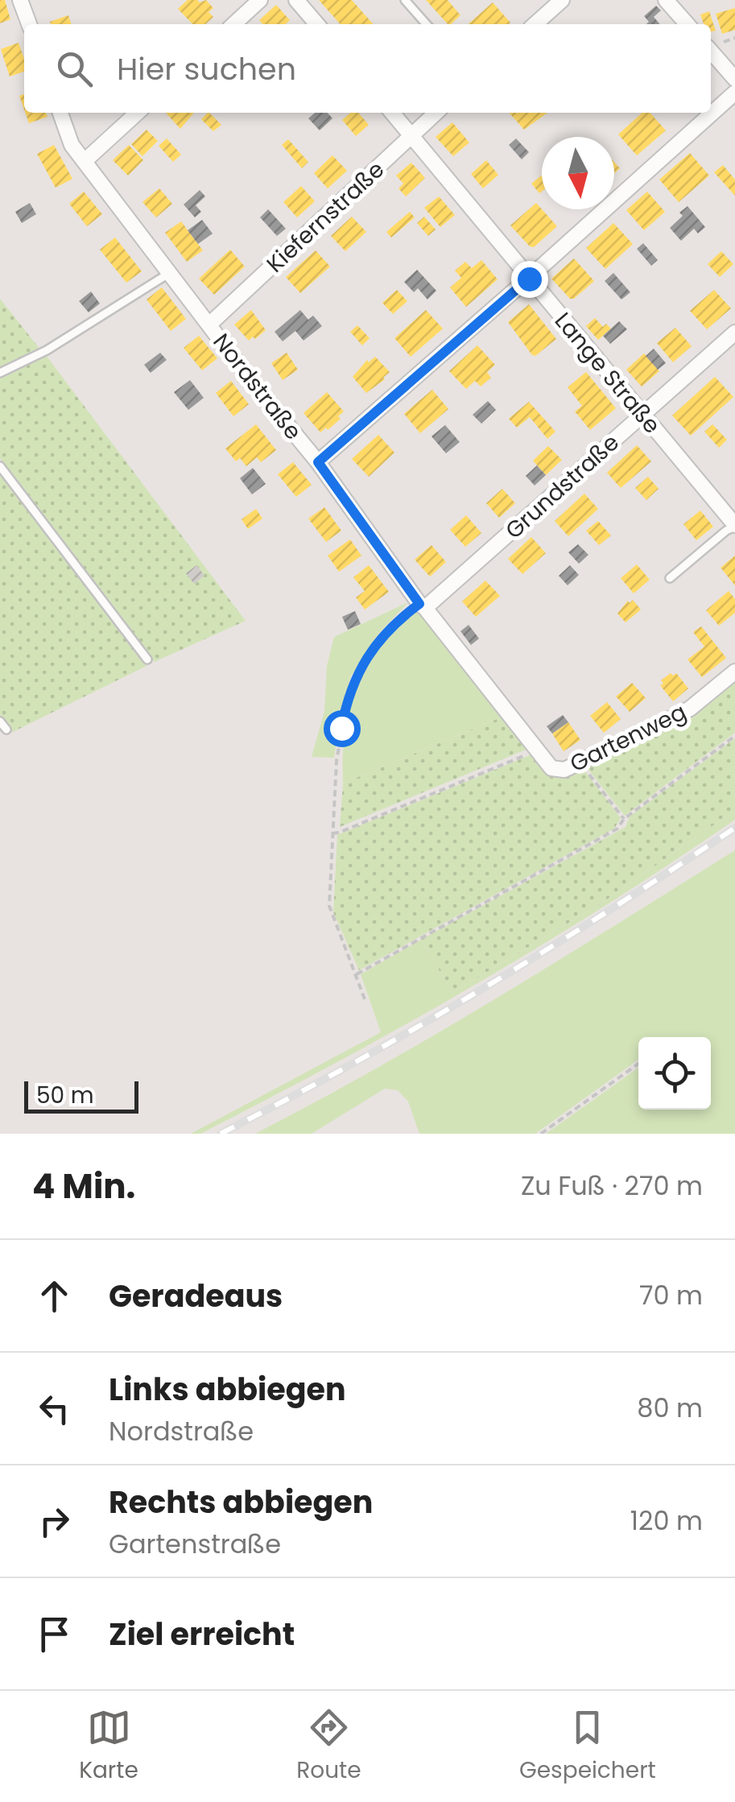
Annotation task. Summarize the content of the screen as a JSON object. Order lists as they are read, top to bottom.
{
  "streets": {
    "street": [
      "Kiefernstraße",
      "Lange Straße",
      "Nordstraße",
      "Grundstraße",
      "Gartenweg"
    ]
  },
  "crossings": [
    ["Kiefernstraße", "Lange Straße"],
    ["Kiefernstraße", "Nordstraße"],
    ["Lange Straße", "Grundstraße"],
    ["Nordstraße", "Grundstraße"],
    ["Nordstraße", "Gartenweg"]
  ],
  "scale_bar": "50 m",
  "north": "bottom",
  "page": {
    "search": "Hier suchen",
    "scale": "50 m",
    "heading": ["4 Min.", "Zu Fuß · 270 m"],
    "list": [
      ["Geradeaus", "70 m"],
      ["Links abbiegen", "Nordstraße", "80 m"],
      ["Rechts abbiegen", "Gartenstraße", "120 m"],
      "Ziel erreicht"
    ],
    "nav": ["Karte", "Route", "Gespeichert"]
  }
}
